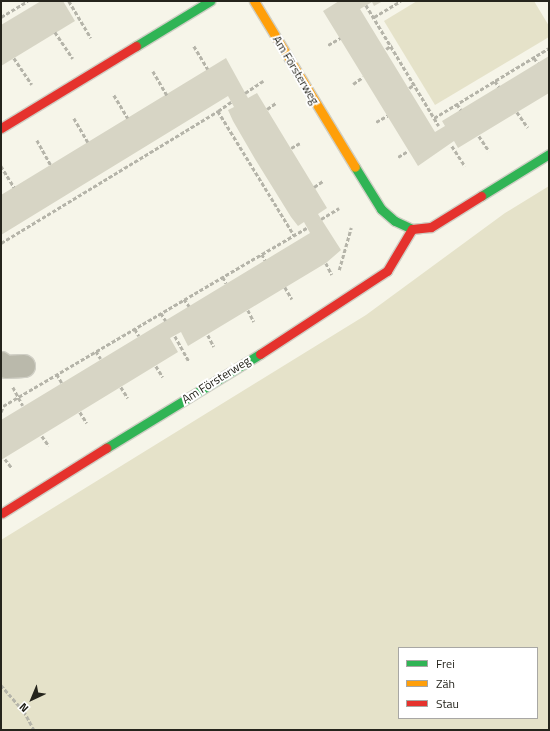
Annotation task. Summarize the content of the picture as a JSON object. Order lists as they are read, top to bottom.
{
  "streets": {
    "street": ["Am Försterweg"]
  },
  "legend": ["Frei", "Zäh", "Stau"],
  "north": "bottom left"
}
